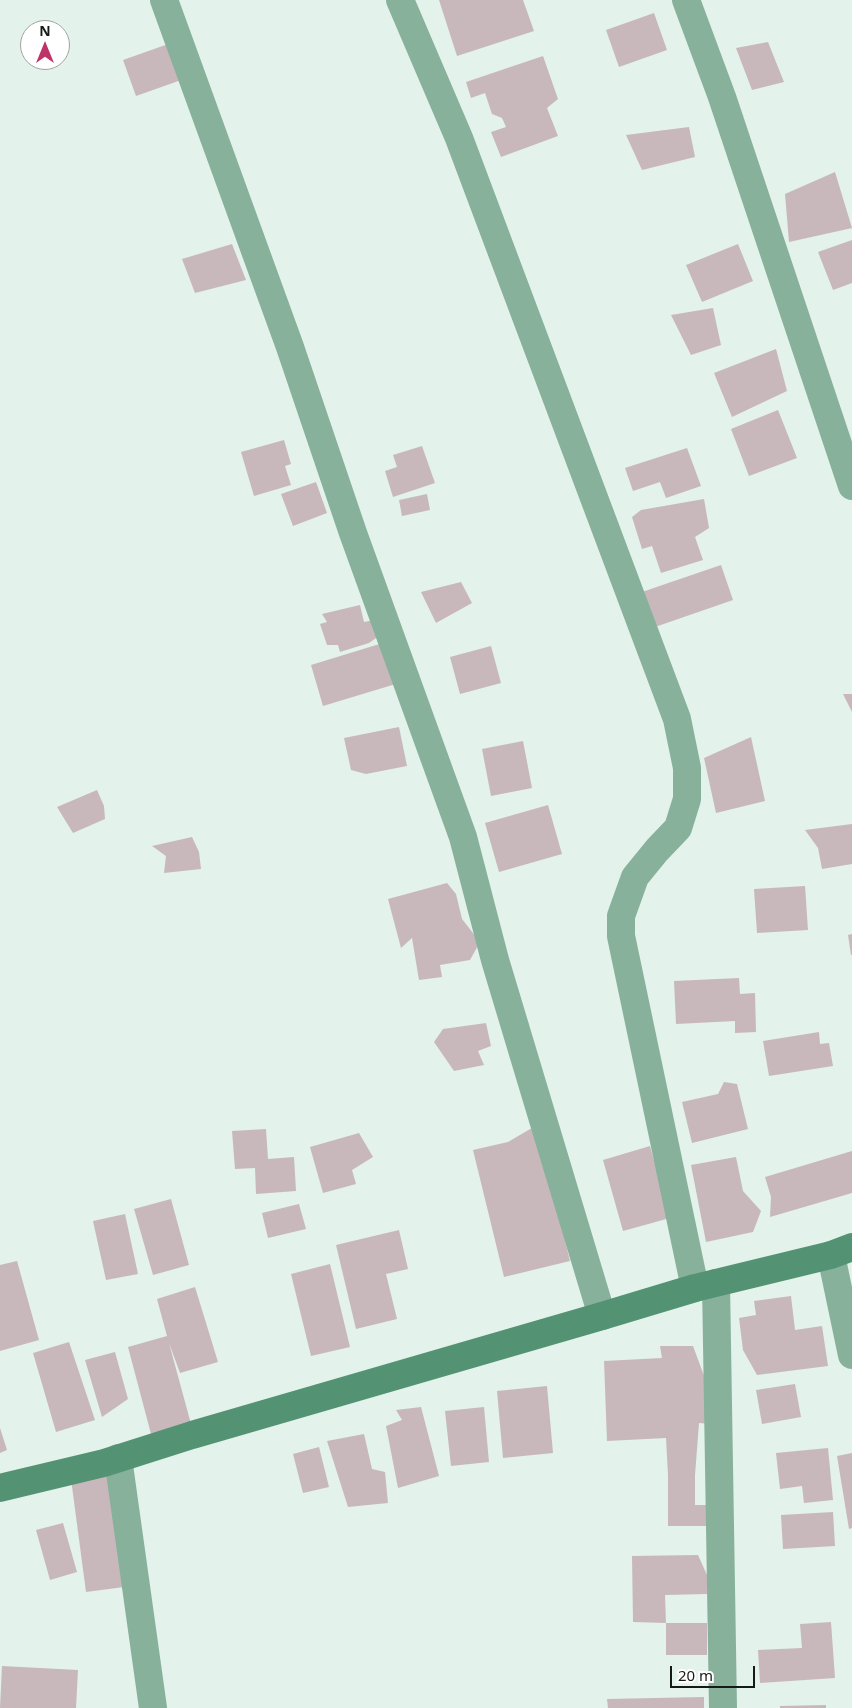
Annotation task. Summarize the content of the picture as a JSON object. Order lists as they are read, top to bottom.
{
  "scale_bar": "20 m",
  "north": "top"
}
